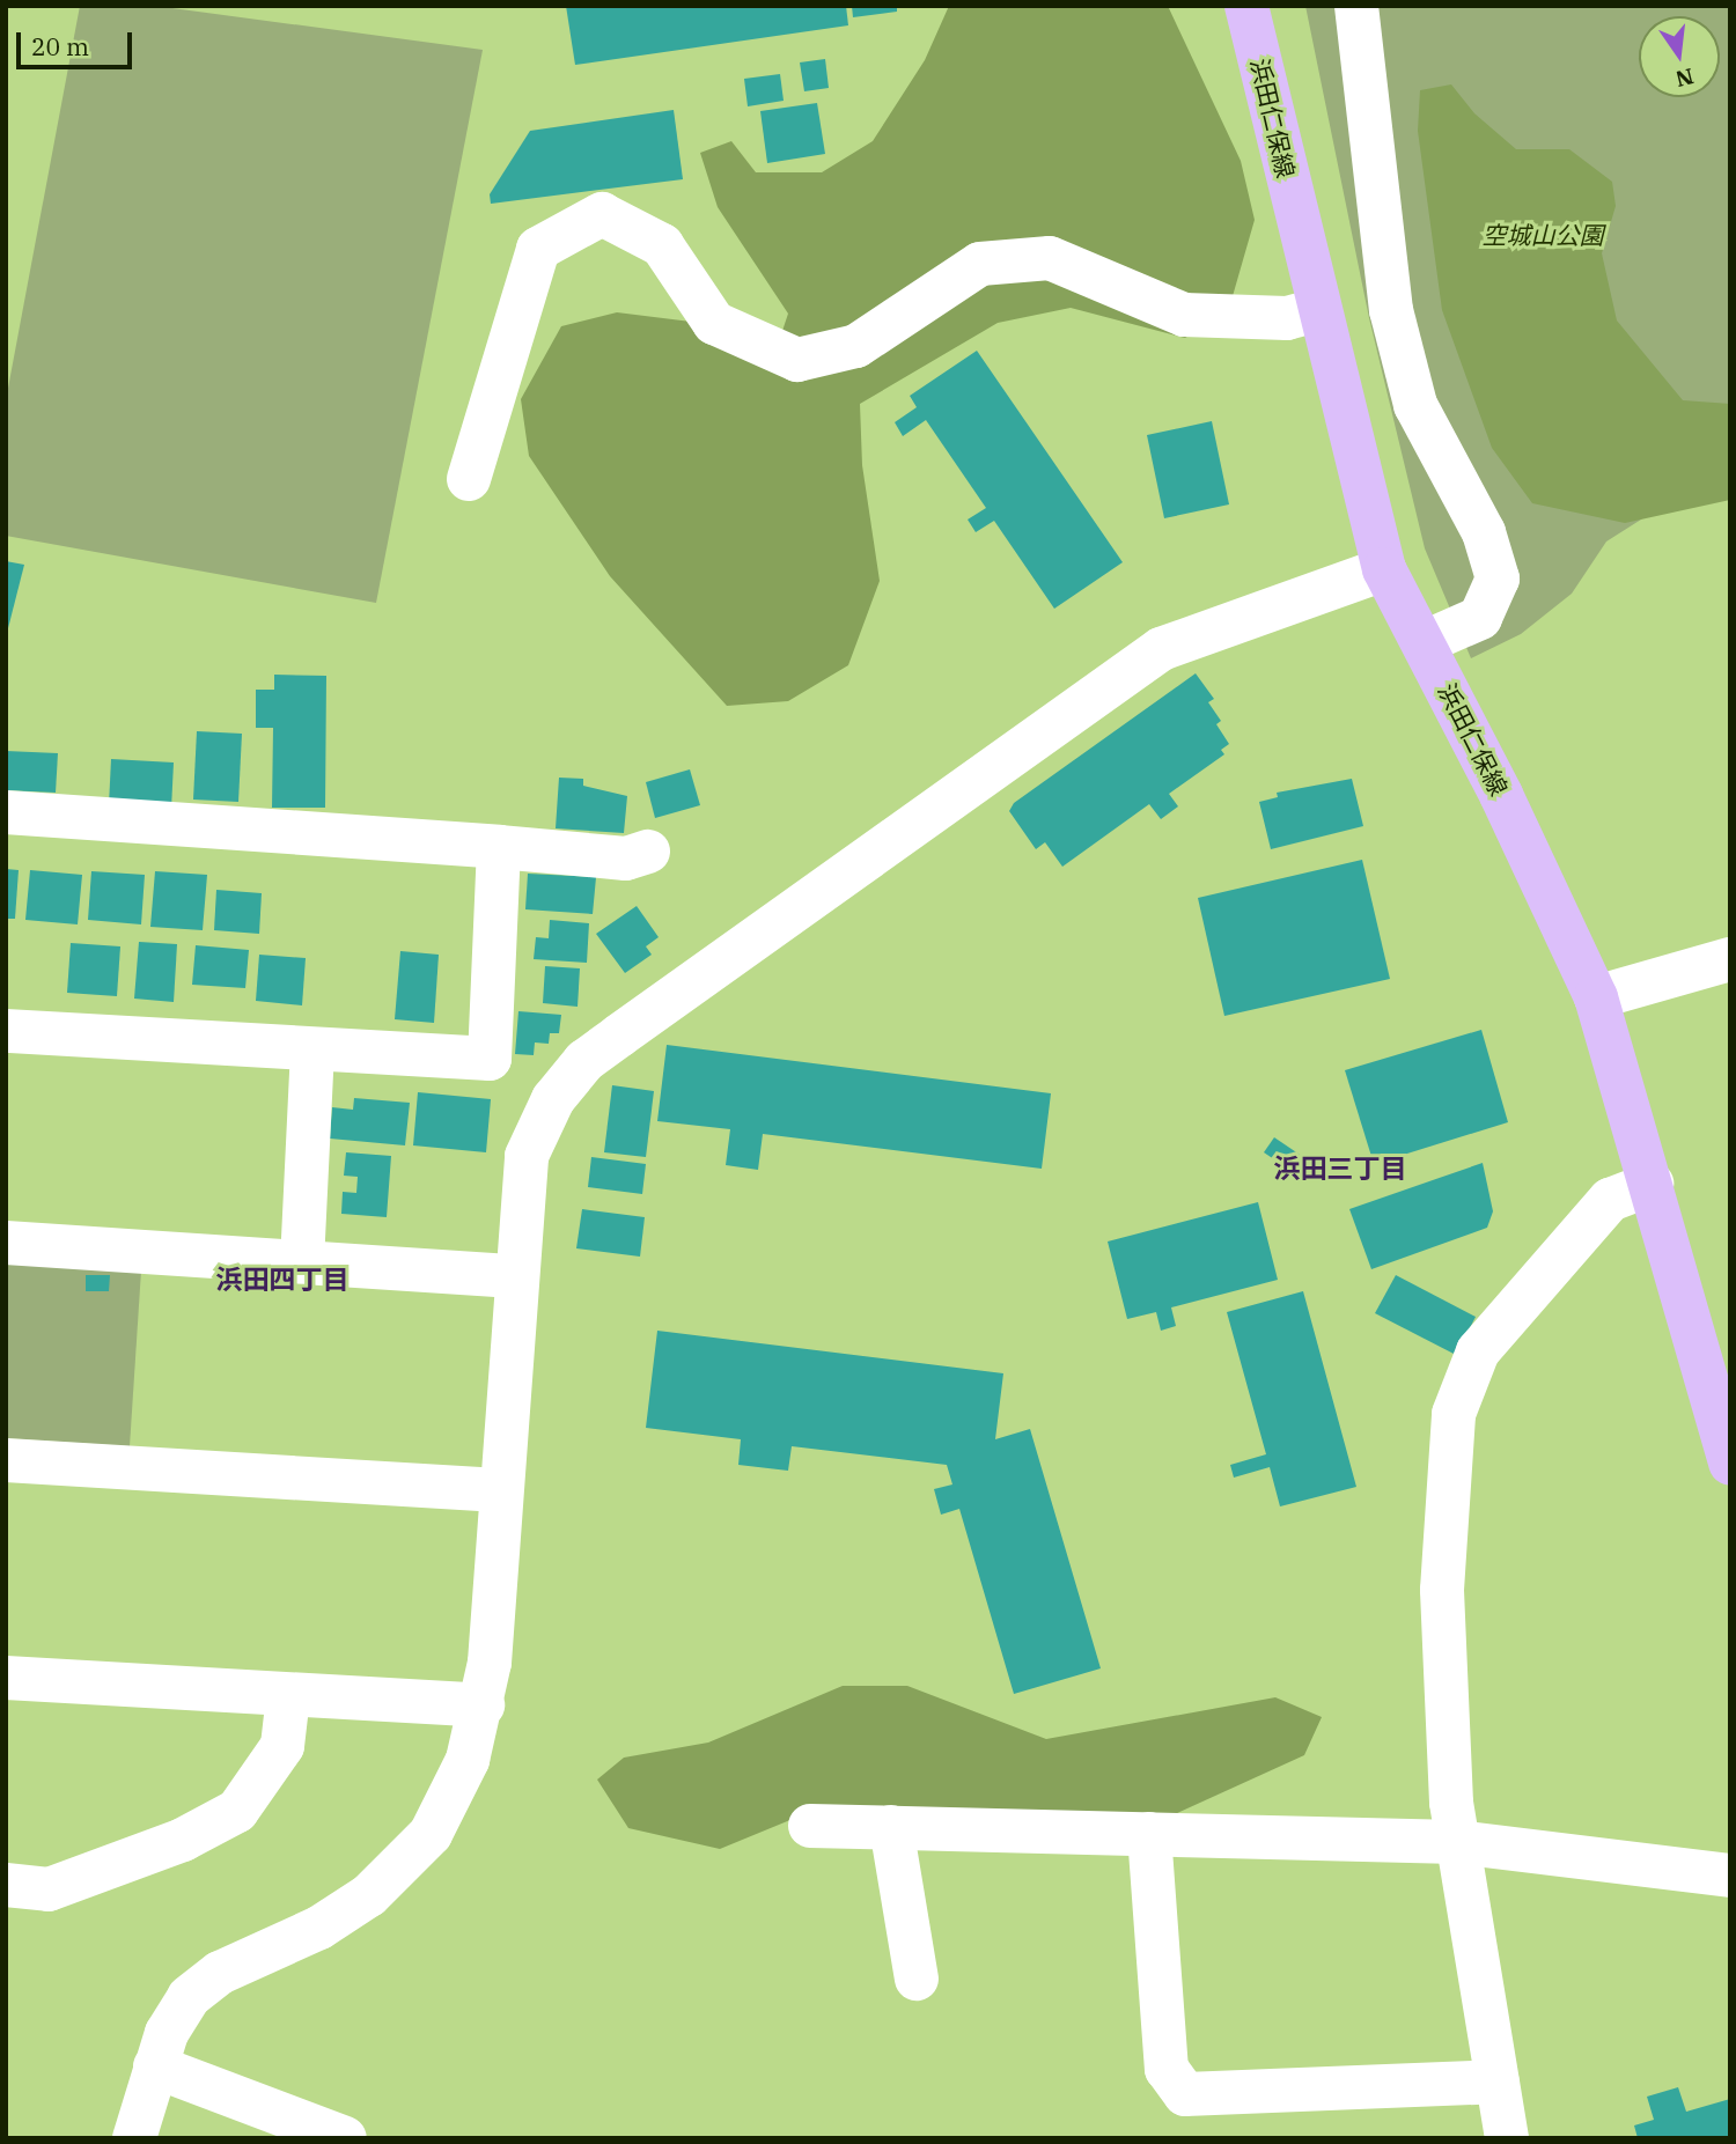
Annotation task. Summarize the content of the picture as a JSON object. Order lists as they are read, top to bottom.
{
  "streets": {
    "main road": ["浜田仁保線"]
  },
  "districts": ["浜田三丁目", "浜田四丁目"],
  "parks": ["空城山公園"],
  "scale_bar": "20 m",
  "north": "bottom"
}
